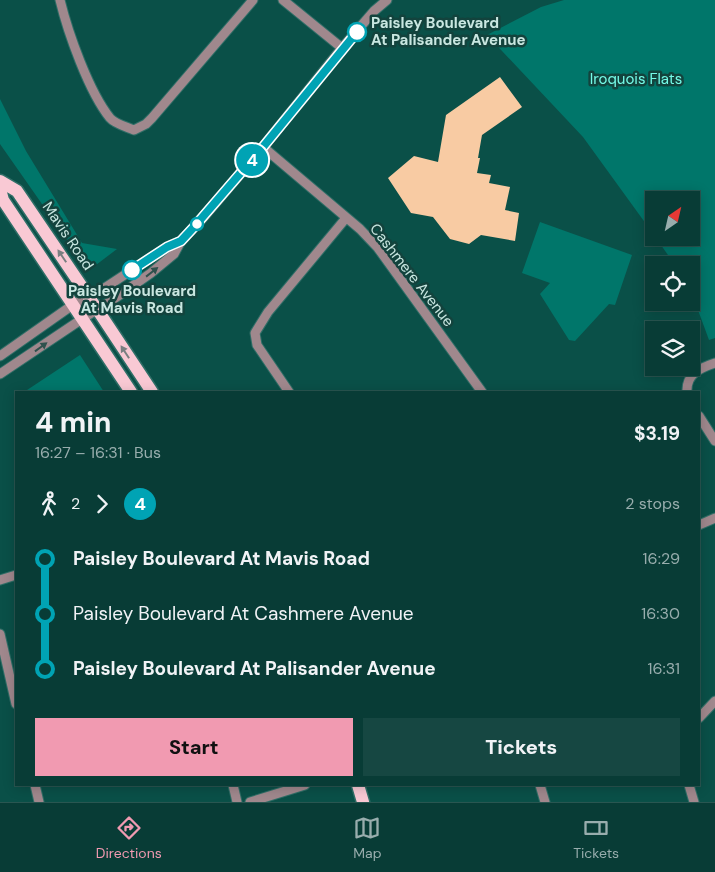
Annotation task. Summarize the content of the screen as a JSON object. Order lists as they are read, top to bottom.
{
  "streets": {
    "main road": ["Mavis Road"],
    "street": ["Cashmere Avenue"]
  },
  "parks": ["Iroquois Flats"],
  "places": ["Paisley Boulevard At Palisander Avenue", "Paisley Boulevard At Mavis Road"],
  "lines": ["bus line 4"],
  "north": "top right",
  "page": {
    "on_map": "4",
    "heading": ["4 min", "16:27 – 16:31 · Bus", "$3.19"],
    "legs": ["2", "4", "2 stops"],
    "list": [
      {
        "name": "Paisley Boulevard At Mavis Road",
        "value": "16:29"
      },
      {
        "name": "Paisley Boulevard At Cashmere Avenue",
        "value": "16:30"
      },
      {
        "name": "Paisley Boulevard At Palisander Avenue",
        "value": "16:31"
      }
    ],
    "buttons": ["Start", "Tickets"],
    "tabs": ["Directions", "Map", "Tickets"]
  }
}
